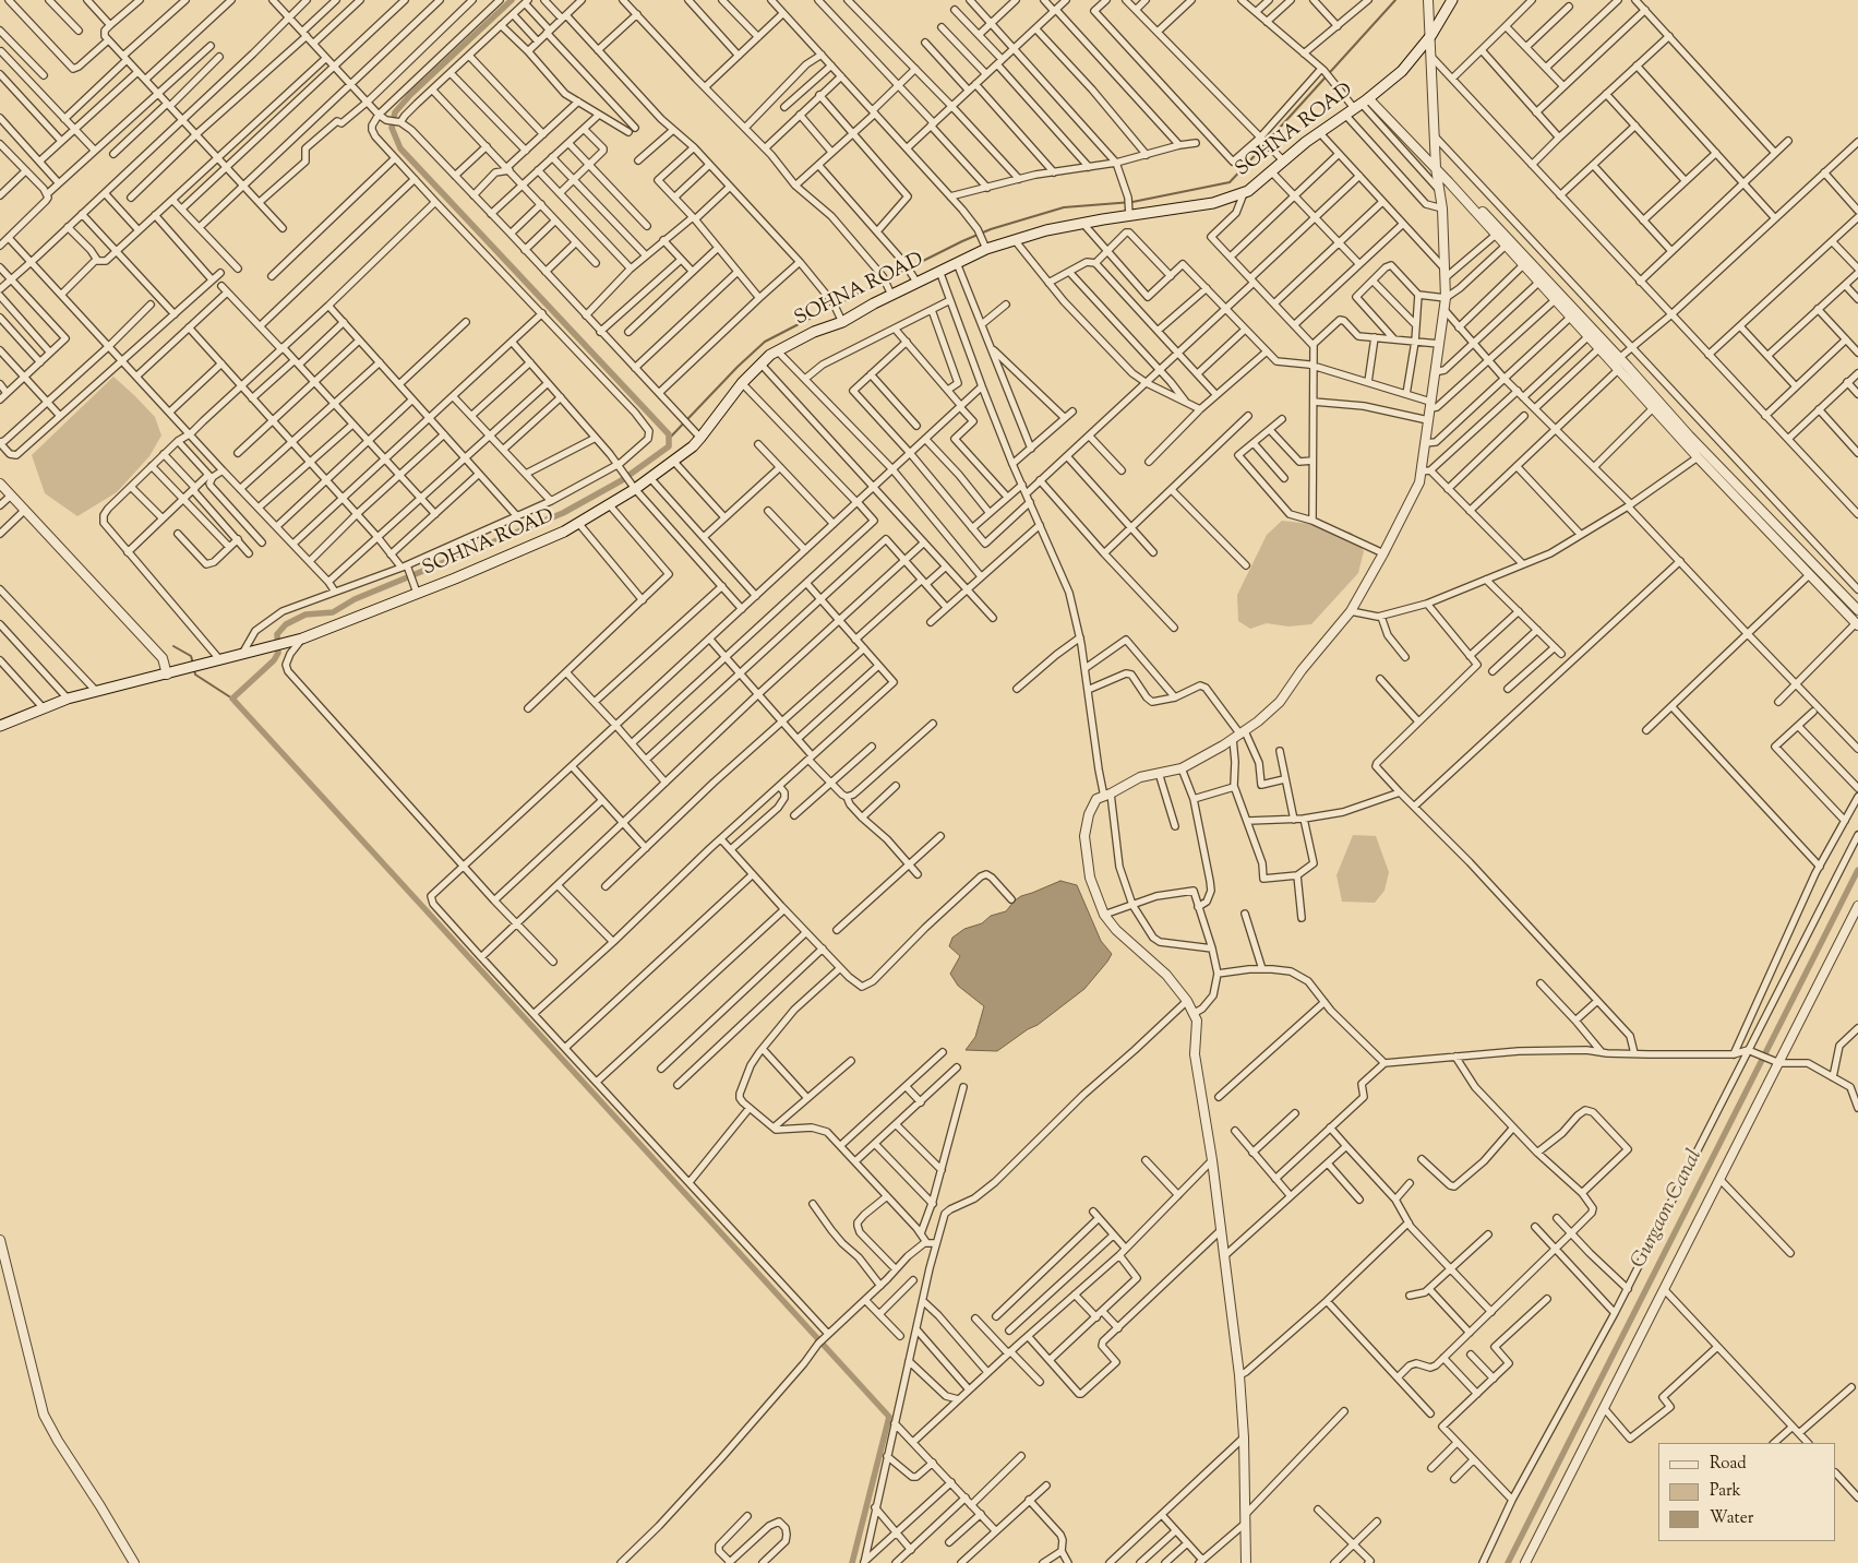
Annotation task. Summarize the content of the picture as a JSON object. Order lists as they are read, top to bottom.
{
  "streets": {
    "main road": ["SOHNA ROAD"]
  },
  "water": ["Gurgaon Canal"],
  "legend": ["Road", "Park", "Water"]
}
